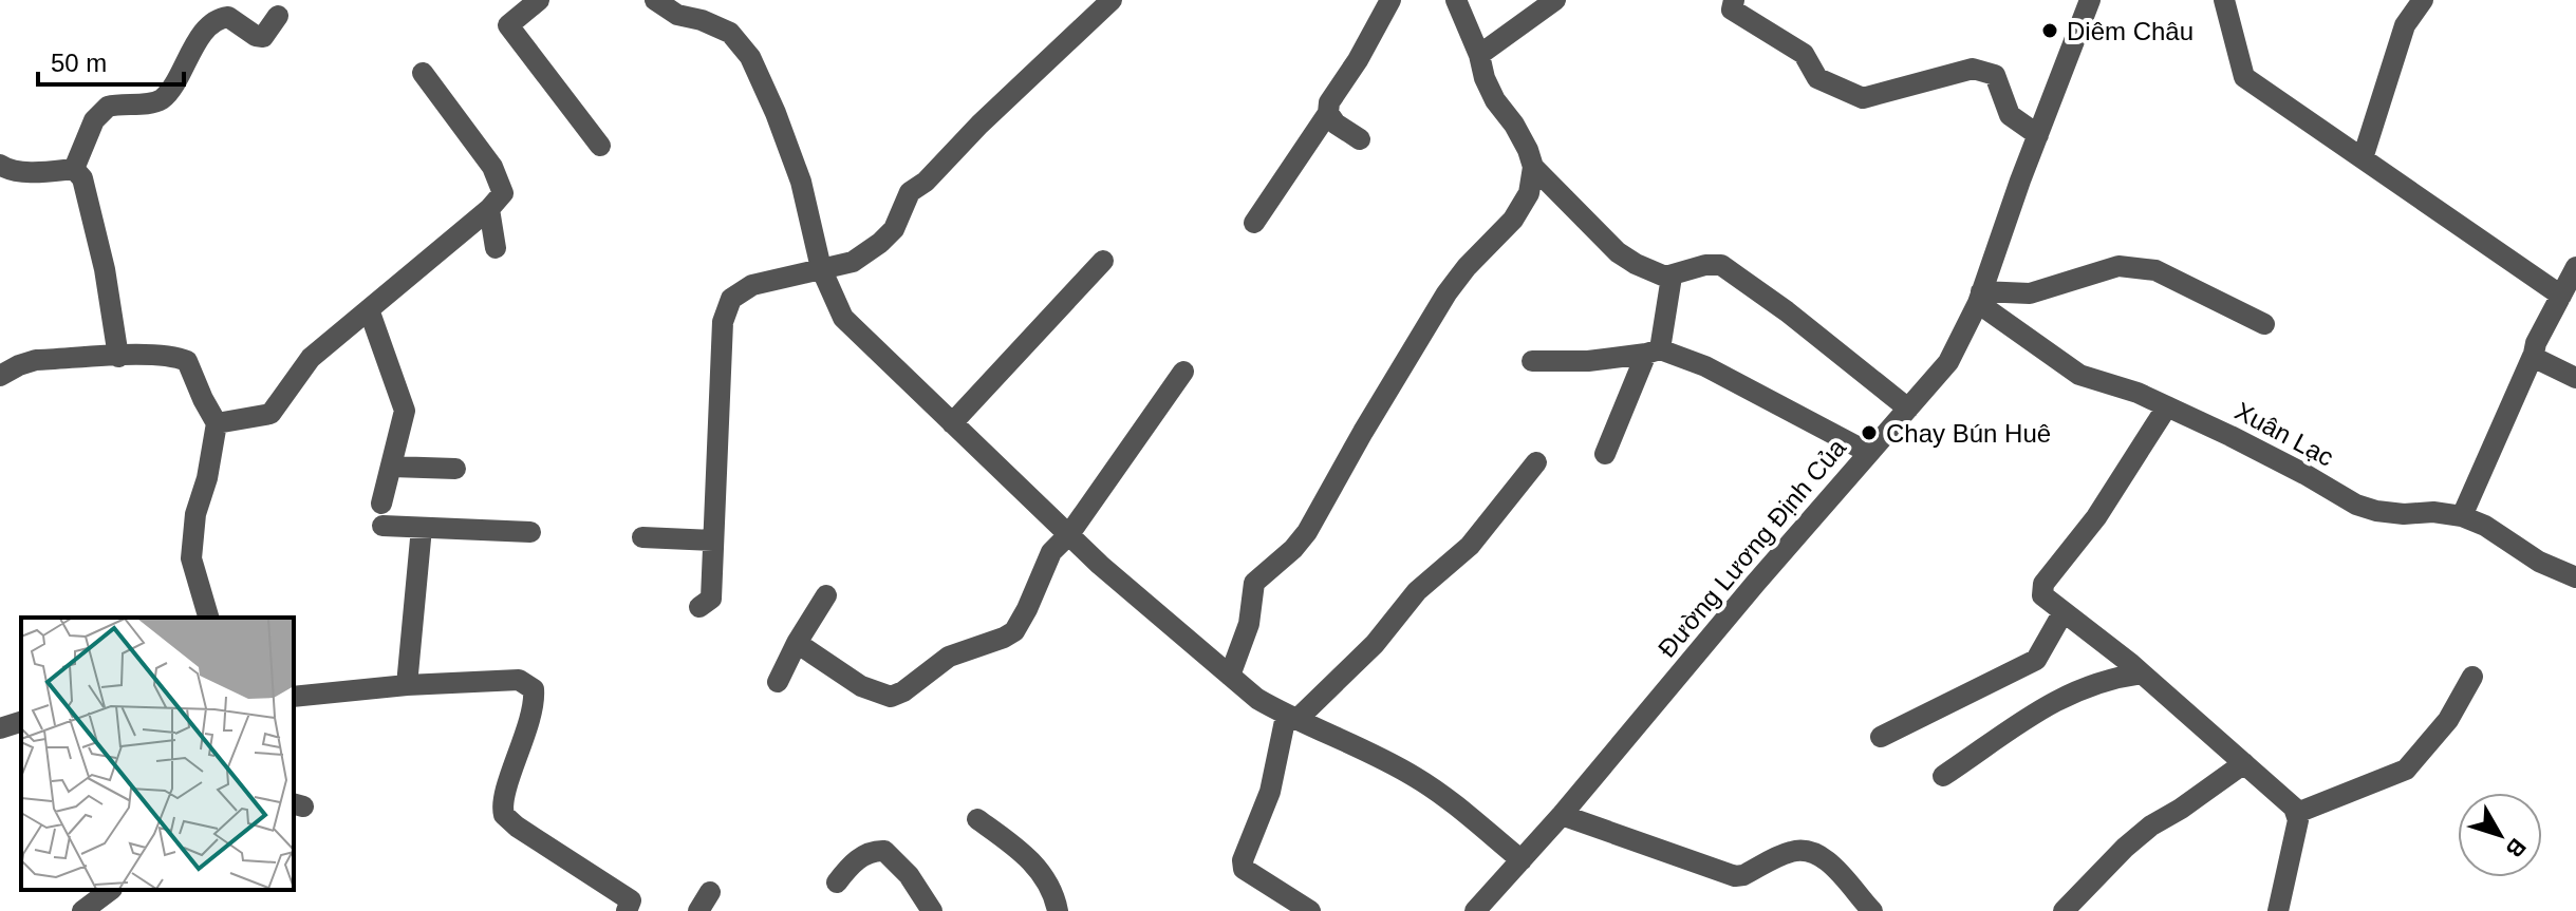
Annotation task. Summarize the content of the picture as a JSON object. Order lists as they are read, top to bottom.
{
  "streets": {
    "street": ["Xuân Lạc", "Đường Lương Định Của"]
  },
  "crossings": [
    ["Xuân Lạc", "Đường Lương Định Của"]
  ],
  "places": ["Diêm Châu", "Chay Bún Huê"],
  "scale_bar": "50 m",
  "north": "bottom right"
}
